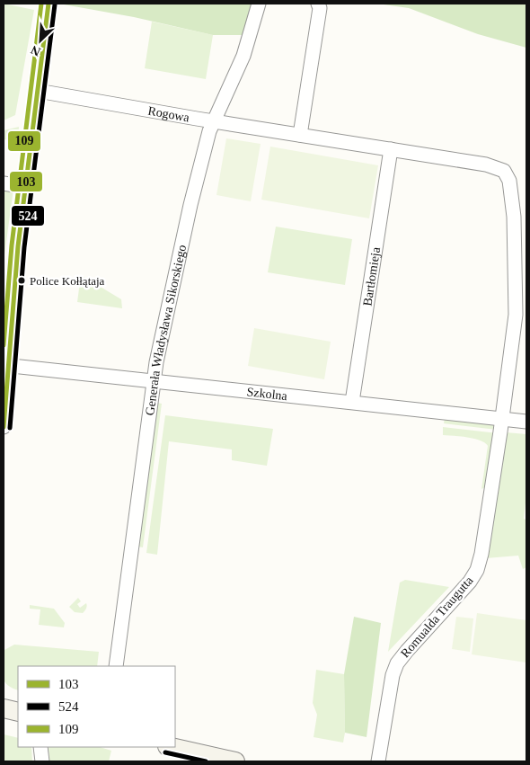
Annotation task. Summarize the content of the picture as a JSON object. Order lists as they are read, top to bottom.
{
  "streets": {
    "street": [
      "Rogowa",
      "Bartłomieja",
      "Generała Władysława Sikorskiego",
      "Szkolna",
      "Romualda Traugutta"
    ]
  },
  "crossings": [
    ["Rogowa", "Bartłomieja"],
    ["Rogowa", "Generała Władysława Sikorskiego"],
    ["Rogowa", "Romualda Traugutta"],
    ["Bartłomieja", "Szkolna"],
    ["Generała Władysława Sikorskiego", "Szkolna"],
    ["Szkolna", "Romualda Traugutta"]
  ],
  "places": ["Police Kołłątaja"],
  "lines": ["transit line 103", "transit line 109", "transit line 524"],
  "legend": ["103", "524", "109"],
  "north": "bottom left"
}
